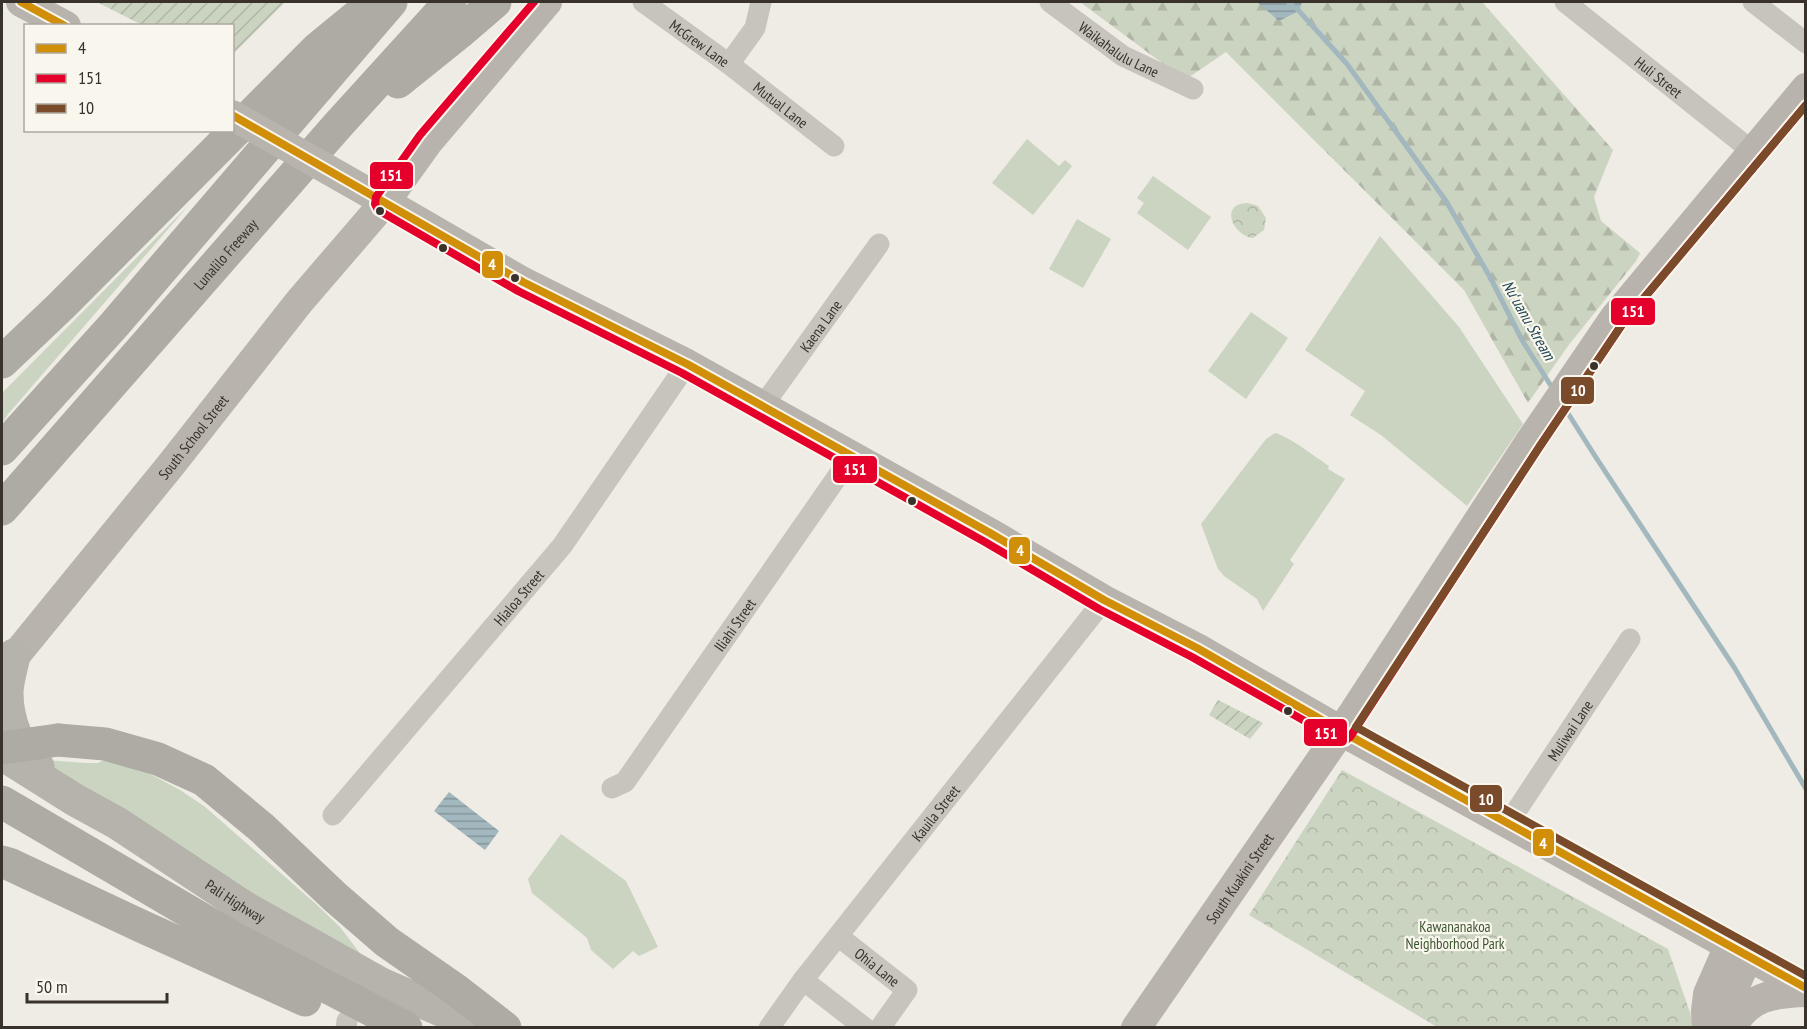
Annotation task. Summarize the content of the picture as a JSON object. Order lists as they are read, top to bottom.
{
  "streets": {
    "highway": ["Lunalilo Freeway", "Pali Highway"],
    "main road": ["South School Street", "South Kuakini Street"],
    "street": [
      "McGrew Lane",
      "Waikahalulu Lane",
      "Huli Street",
      "Mutual Lane",
      "Kaena Lane",
      "Hialoa Street",
      "Iliahi Street",
      "Muliwai Lane",
      "Kauila Street",
      "Ohia Lane"
    ]
  },
  "crossings": [
    ["McGrew Lane", "Mutual Lane"],
    ["Huli Street", "South Kuakini Street"],
    ["Kauila Street", "Ohia Lane"]
  ],
  "water": ["Nuʻuanu Stream"],
  "parks": ["Kawananakoa Neighborhood Park"],
  "lines": ["transit line 4", "transit line 151", "transit line 10"],
  "legend": ["4", "151", "10"],
  "scale_bar": "50 m"
}
